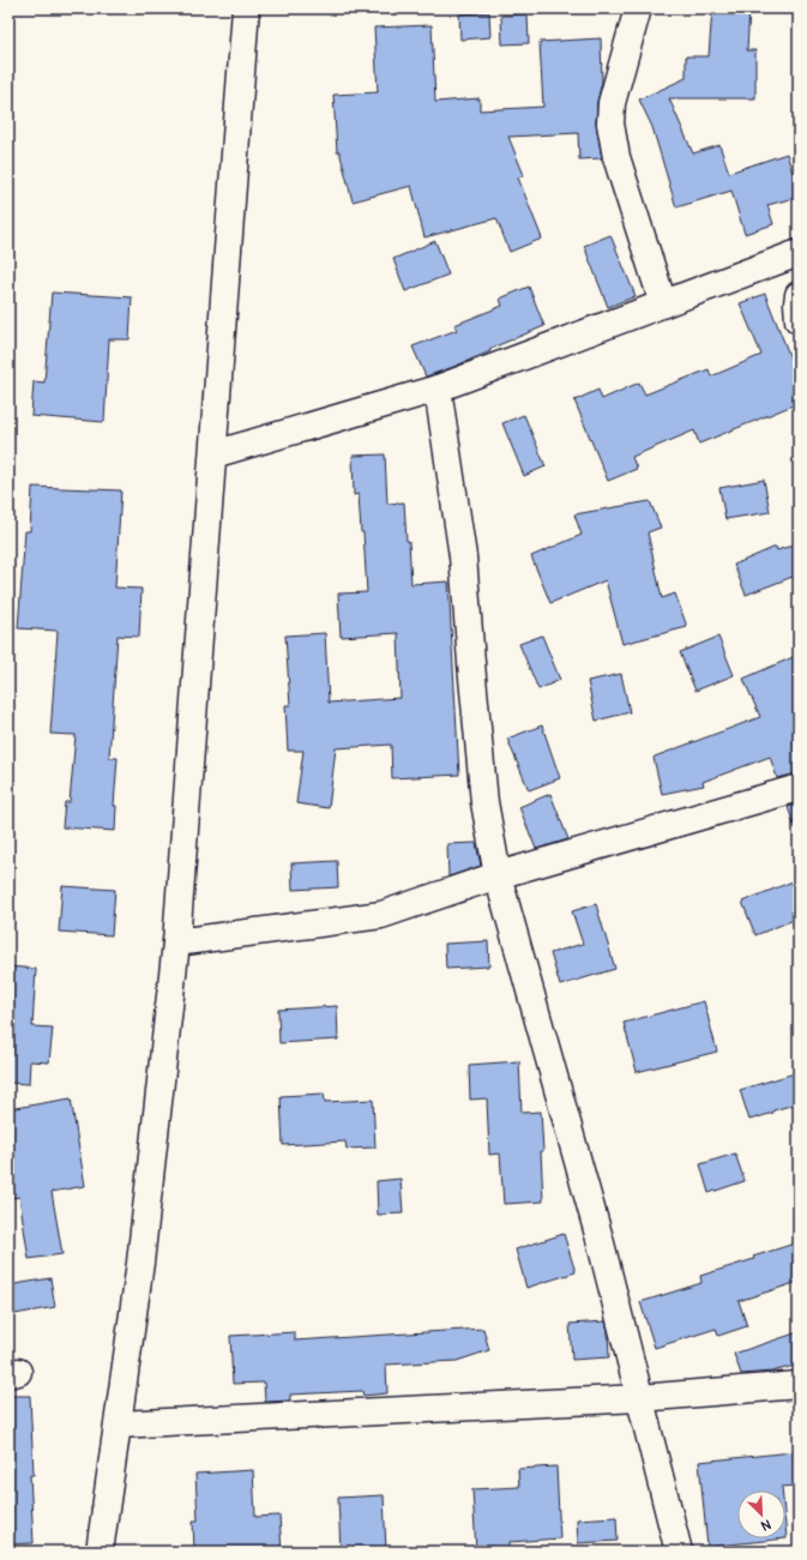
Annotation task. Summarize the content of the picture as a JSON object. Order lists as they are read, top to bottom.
{
  "north": "bottom right"
}
